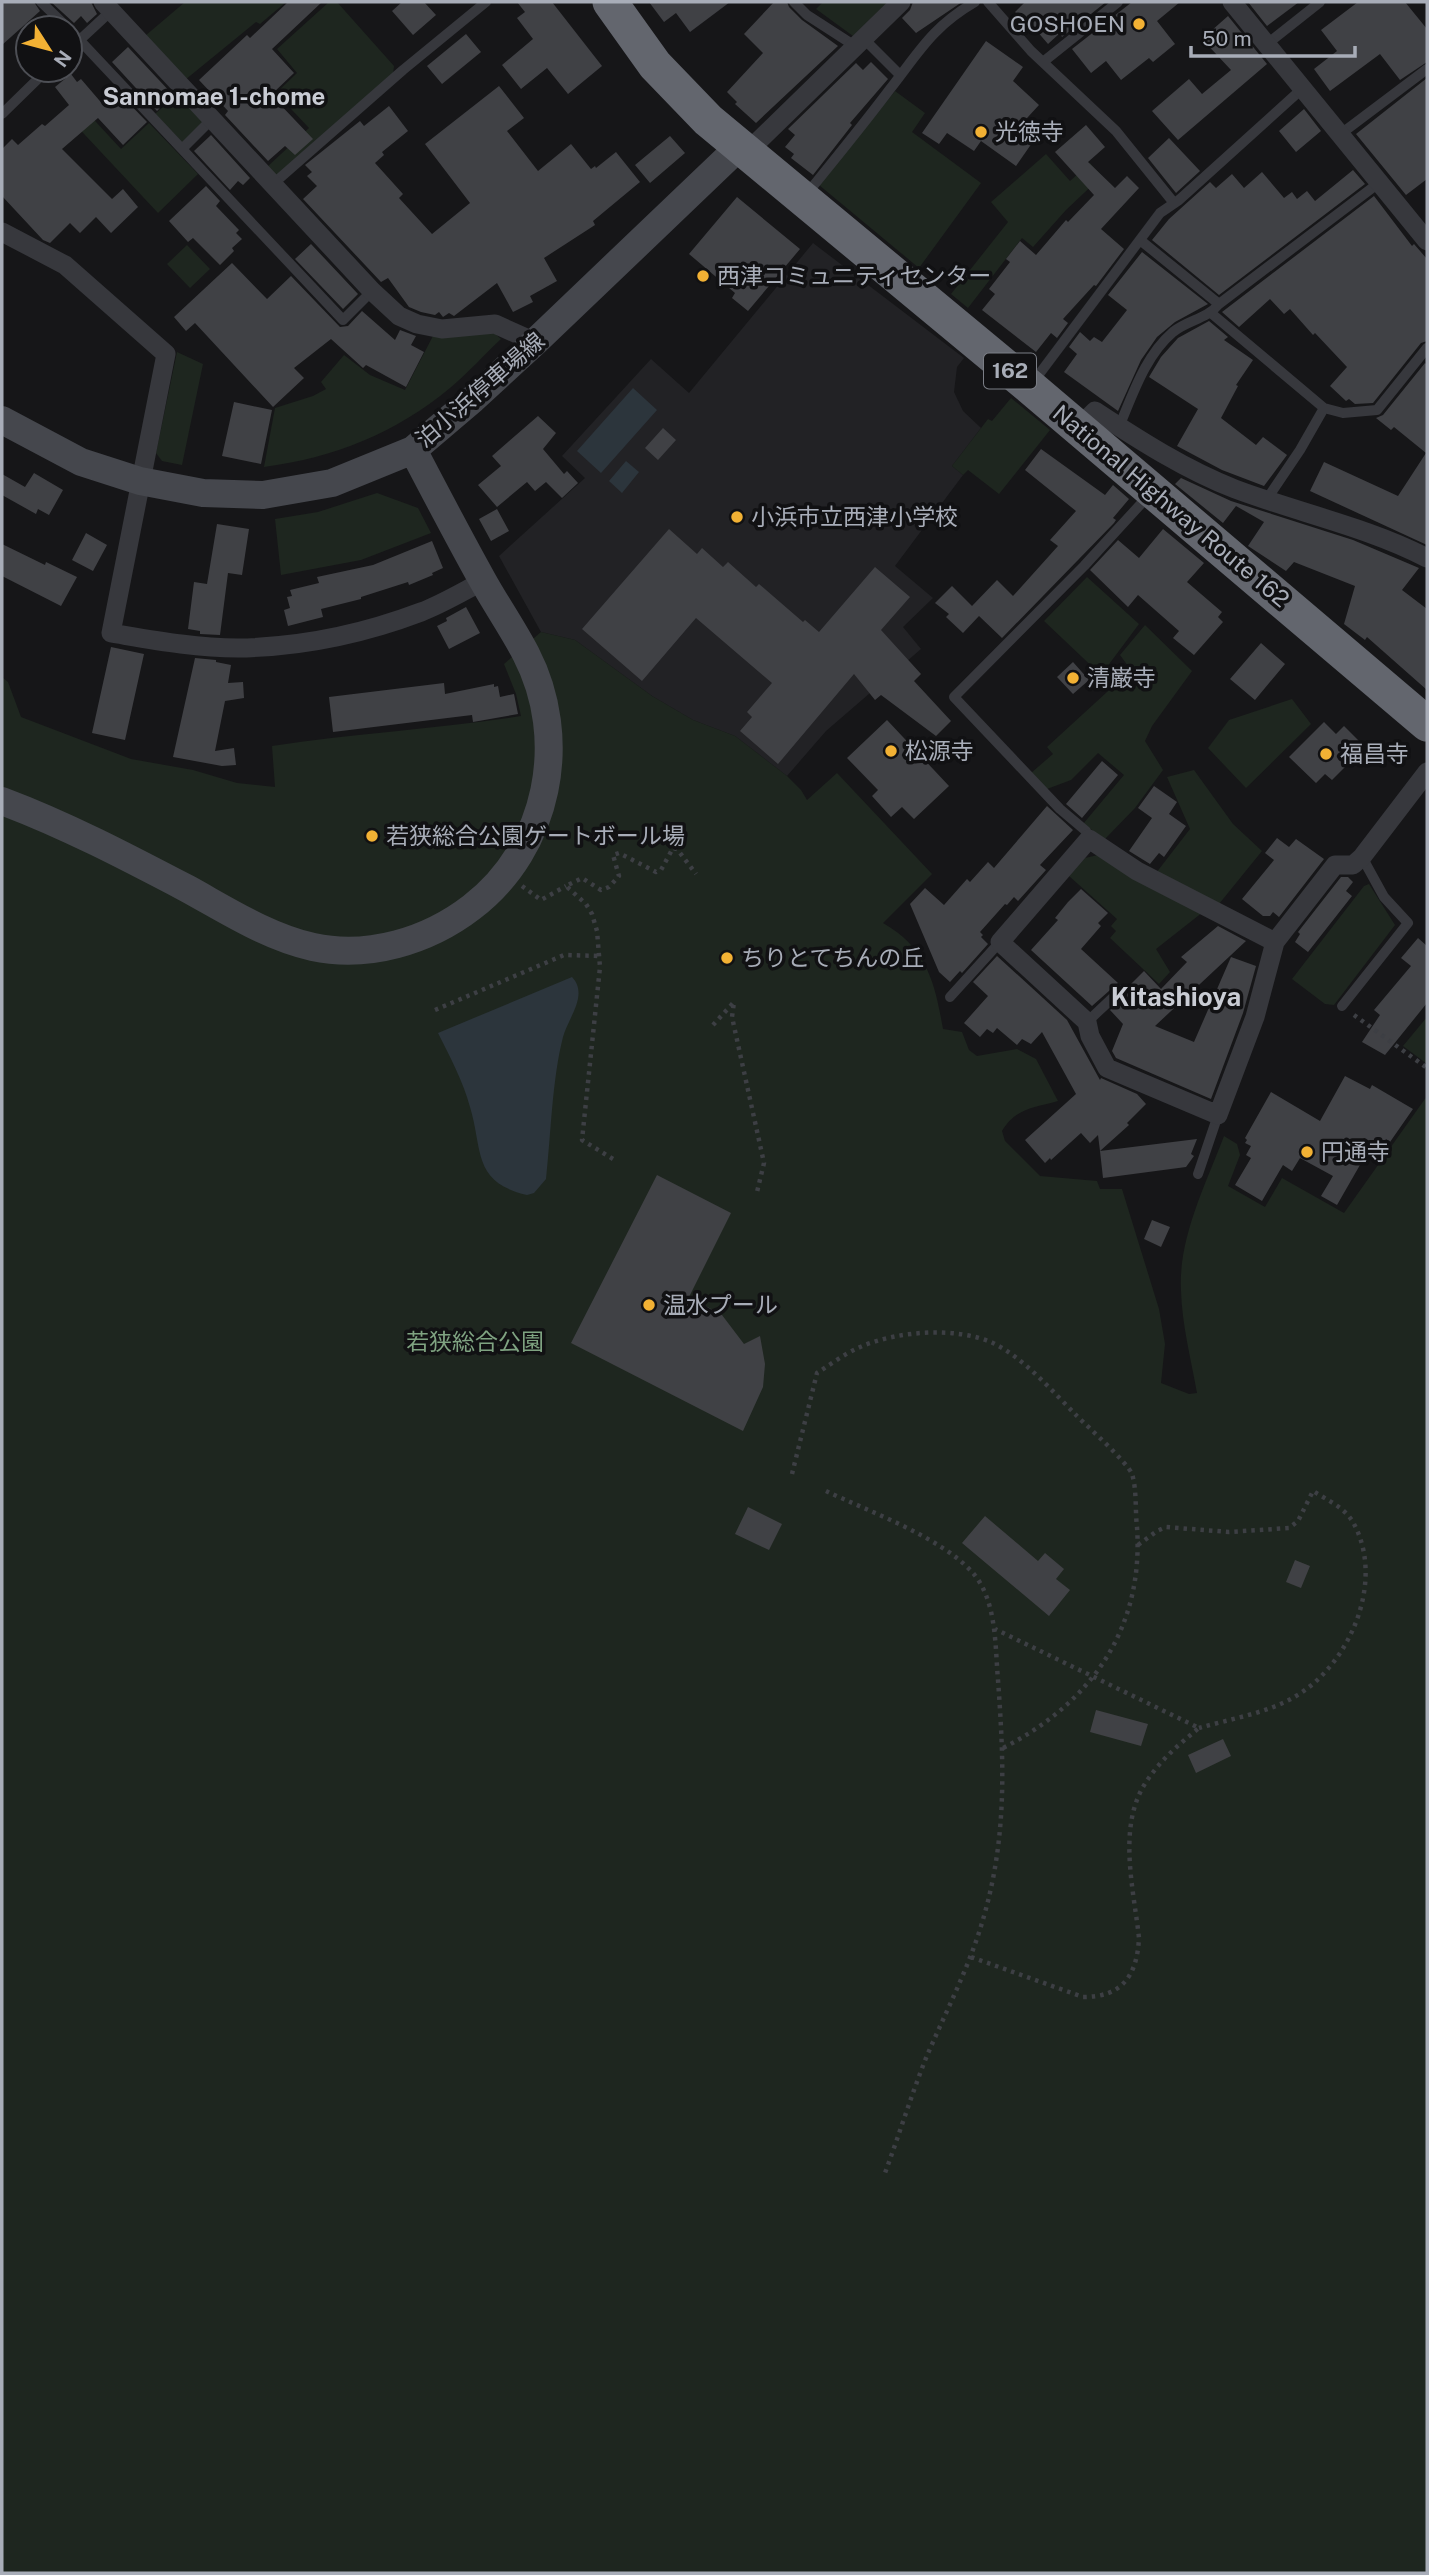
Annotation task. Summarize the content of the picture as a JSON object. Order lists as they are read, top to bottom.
{
  "streets": {
    "highway": ["162", "National Highway Route 162"],
    "street": ["泊小浜停車場線"]
  },
  "crossings": [
    ["泊小浜停車場線", "National Highway Route 162"]
  ],
  "districts": ["Sannomae 1-chome", "Kitashioya"],
  "parks": ["若狭総合公園"],
  "places": [
    "GOSHOEN",
    "光徳寺",
    "西津コミュニティセンター",
    "小浜市立西津小学校",
    "清巌寺",
    "松源寺",
    "福昌寺",
    "若狭総合公園ゲートボール場",
    "ちりとてちんの丘",
    "円通寺",
    "温水プール"
  ],
  "scale_bar": "50 m",
  "north": "bottom right"
}
